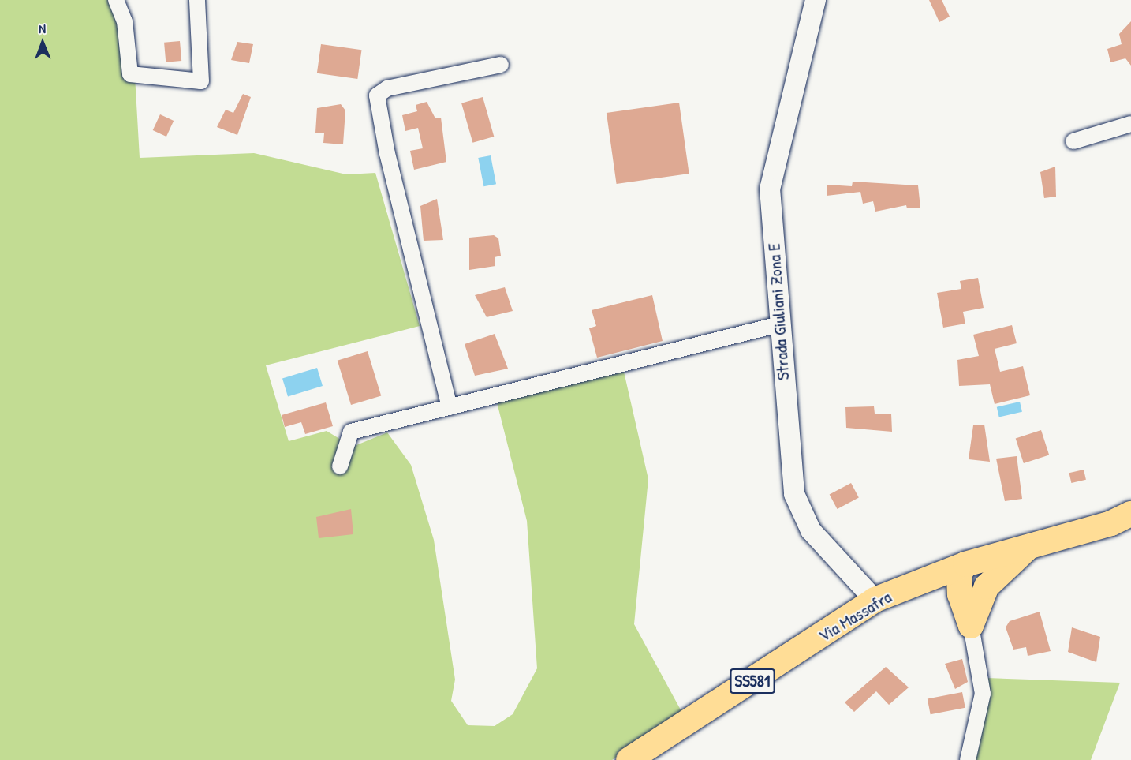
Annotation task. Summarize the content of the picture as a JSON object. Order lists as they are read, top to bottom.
{
  "streets": {
    "main road": ["Via Massafra", "SS581"],
    "street": ["Strada Giuliani Zona E"]
  },
  "crossings": [
    ["Strada Giuliani Zona E", "Via Massafra"]
  ],
  "north": "top"
}
